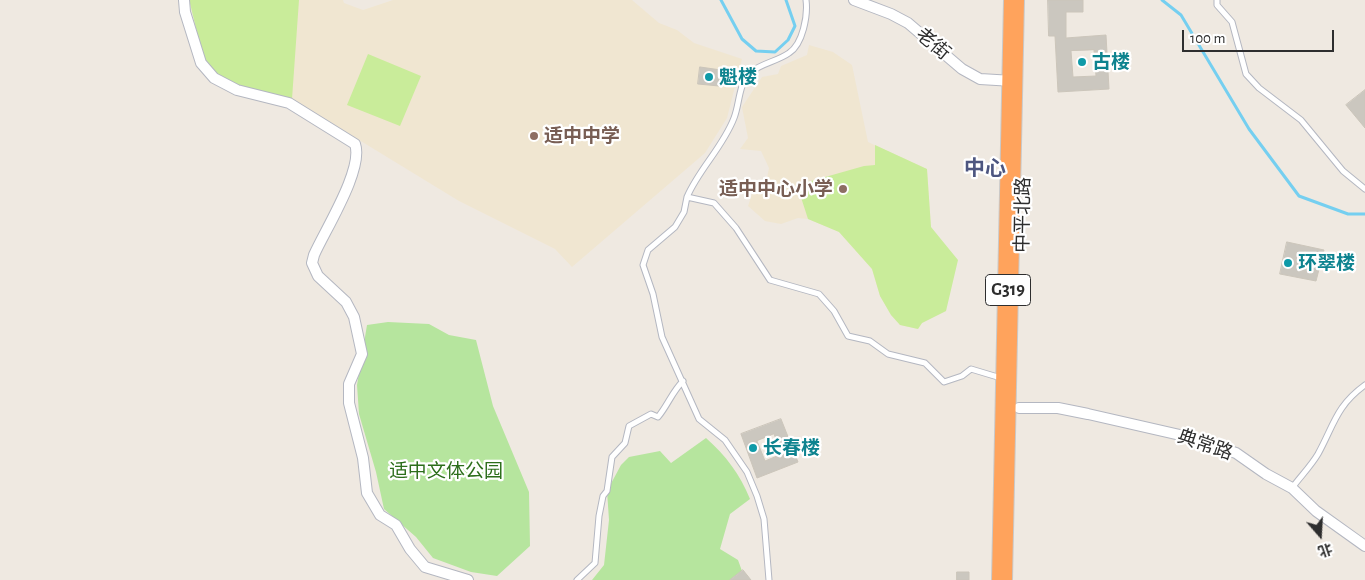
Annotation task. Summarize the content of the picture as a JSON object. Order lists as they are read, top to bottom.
{
  "streets": {
    "highway": ["中平北路", "G319"],
    "street": ["老街", "典常路"]
  },
  "crossings": [
    ["老街", "G319"],
    ["中平北路", "典常路"]
  ],
  "districts": ["中心"],
  "parks": ["适中文体公园"],
  "places": [
    "古楼",
    "魁楼",
    "适中中学",
    "适中中心小学",
    "环翠楼",
    "长春楼"
  ],
  "scale_bar": "100 m",
  "north": "bottom"
}
